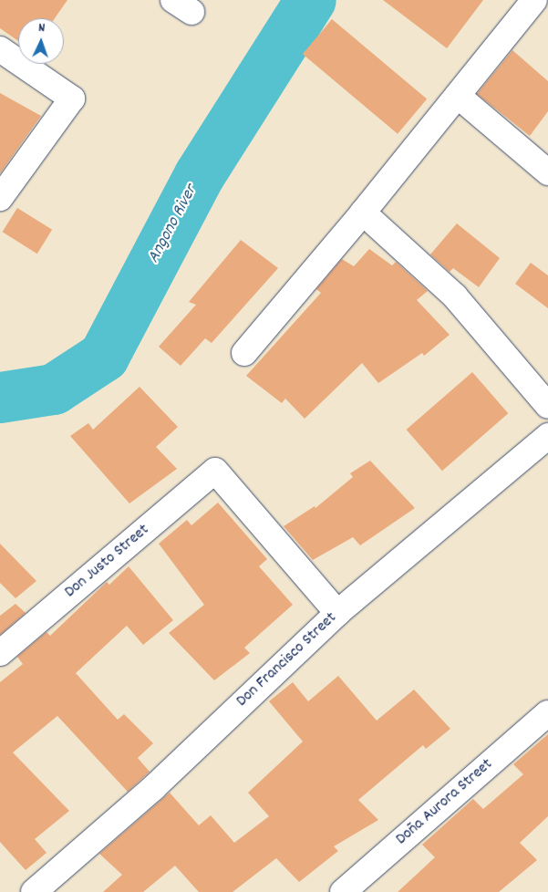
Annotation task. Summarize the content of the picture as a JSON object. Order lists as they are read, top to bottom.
{
  "streets": {
    "street": ["Don Justo Street", "Don Francisco Street", "Doña Aurora Street"]
  },
  "crossings": [
    ["Don Justo Street", "Don Francisco Street"]
  ],
  "water": ["Angono River"],
  "north": "top"
}
